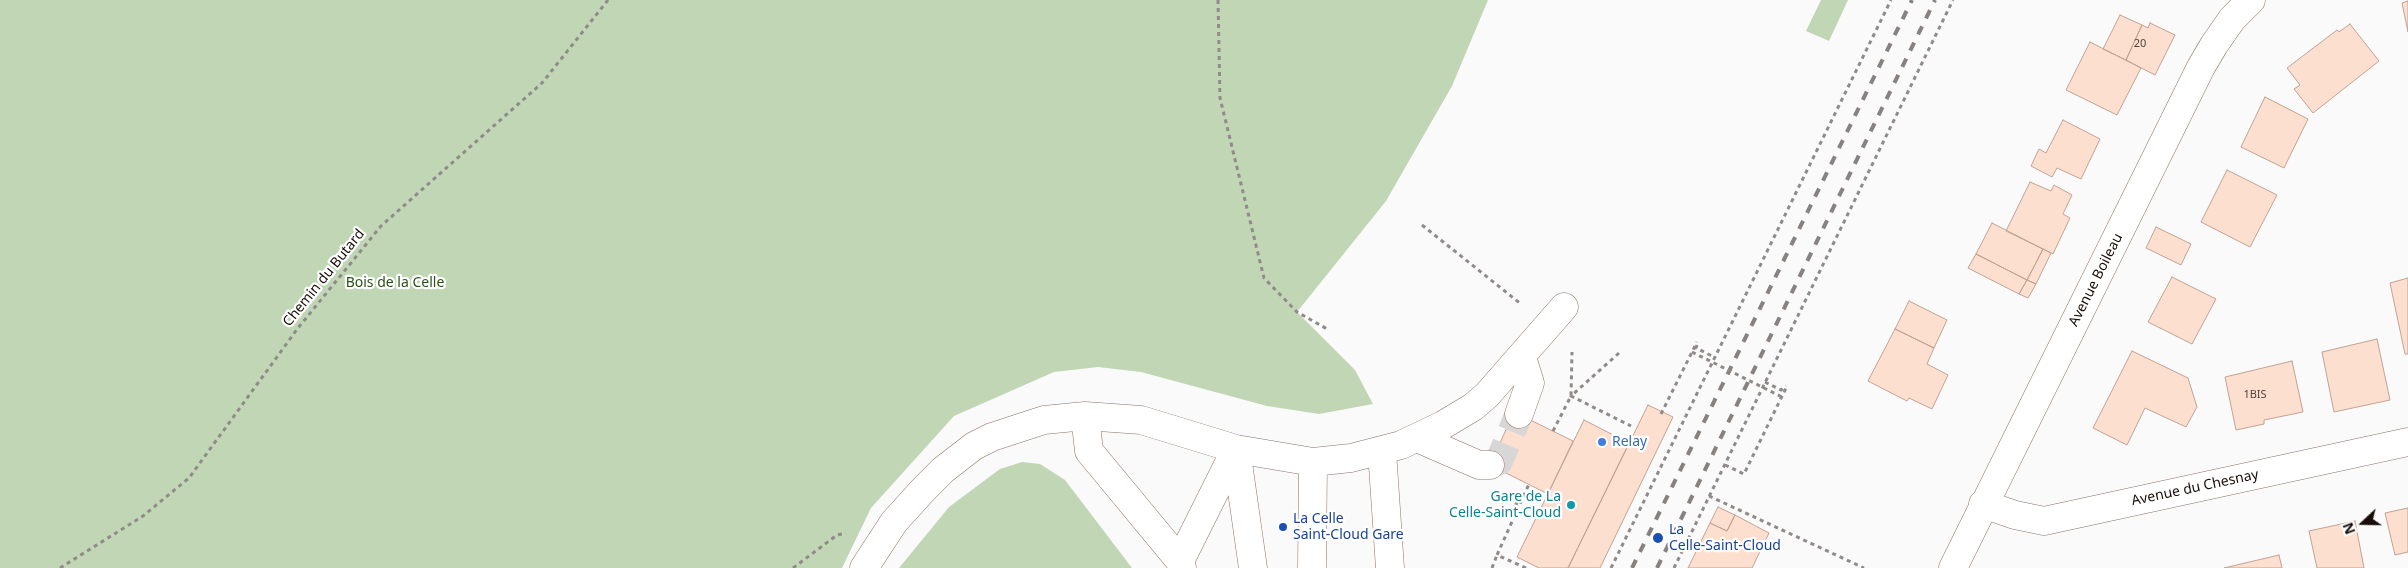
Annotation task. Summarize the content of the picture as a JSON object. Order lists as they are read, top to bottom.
{
  "streets": {
    "street": ["Avenue Boileau", "Avenue du Chesnay"],
    "path": ["Chemin du Butard"]
  },
  "crossings": [
    ["Avenue Boileau", "Avenue du Chesnay"]
  ],
  "parks": ["Bois de la Celle"],
  "places": [
    "Relay",
    "Gare de La Celle-Saint-Cloud",
    "La Celle Saint-Cloud Gare",
    "La Celle-Saint-Cloud"
  ],
  "house_numbers": ["20", "1BIS"],
  "north": "left"
}
